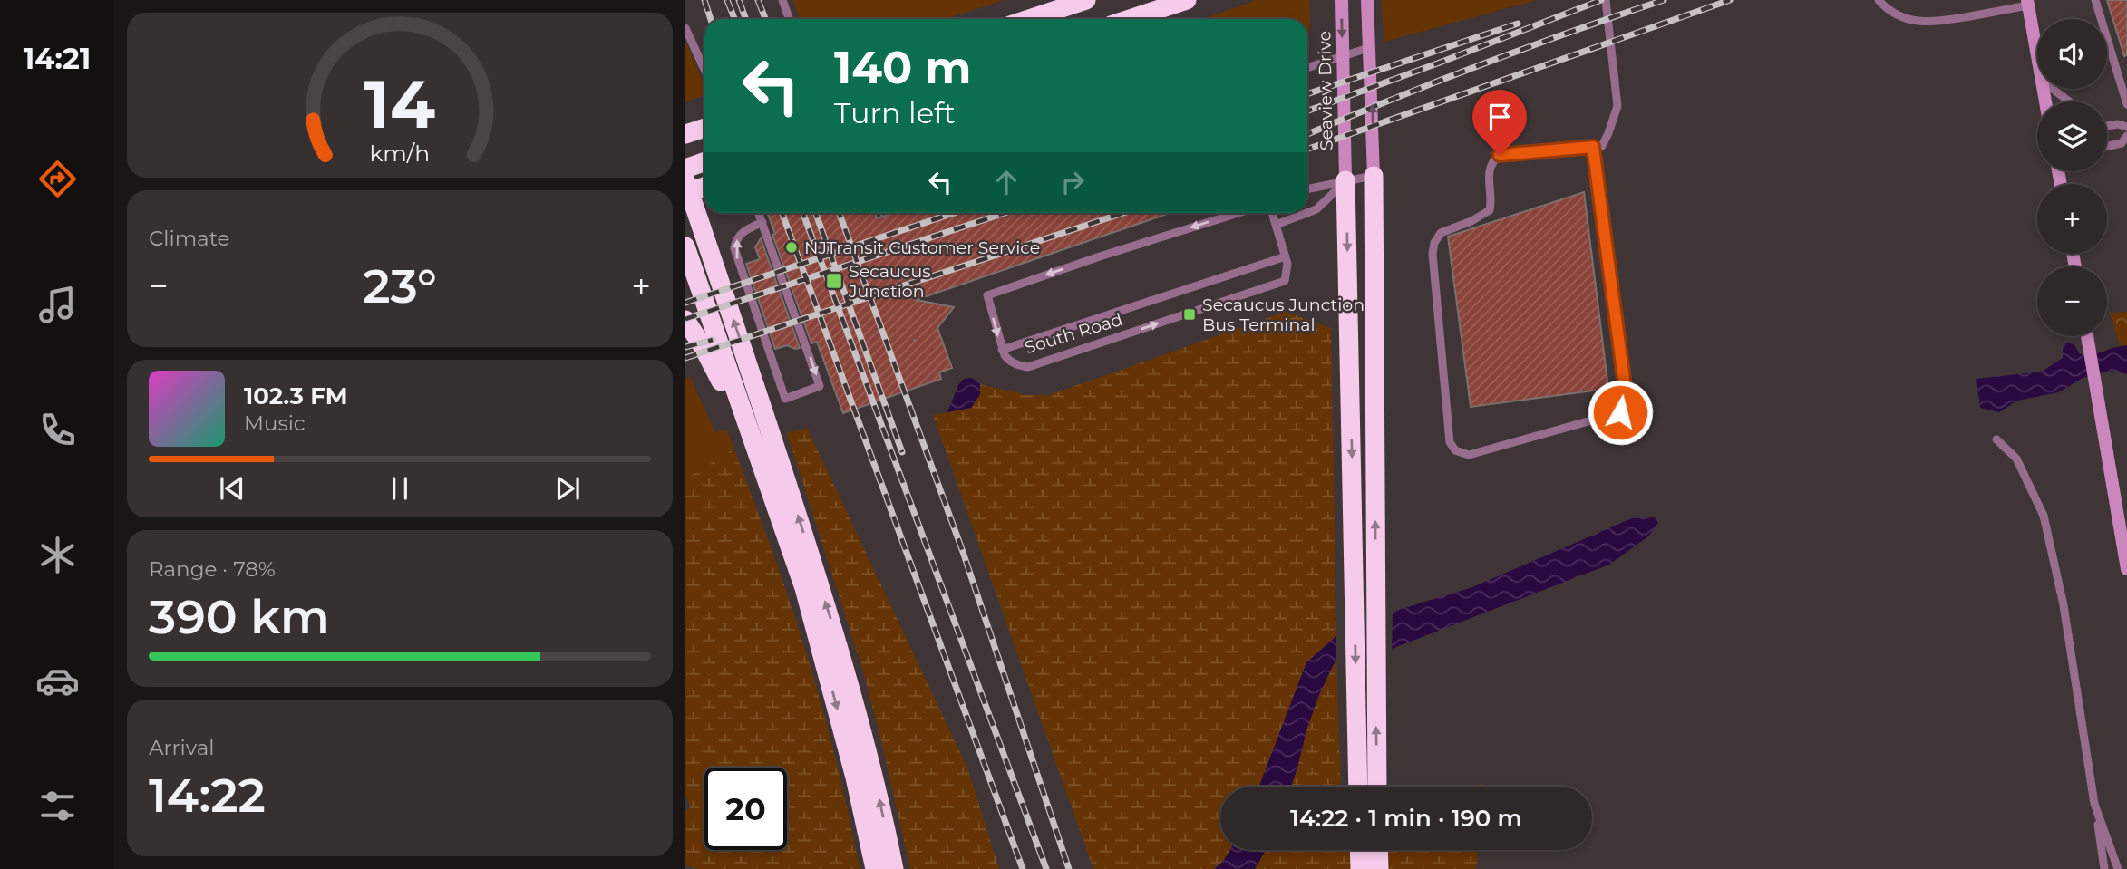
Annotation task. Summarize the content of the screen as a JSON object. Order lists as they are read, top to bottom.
{
  "streets": {
    "main road": ["Seaview Drive"],
    "lane": ["South Road"]
  },
  "places": {
    "other": ["NJTransit Customer Service"],
    "transit": ["Secaucus Junction", "Secaucus Junction Bus Terminal"]
  },
  "page": {
    "tabs": "14:21",
    "map_buttons": ["+", "−"],
    "turn": ["140 m", "Turn left"],
    "tile": [
      "Climate",
      ["Range · 78%", "390 km"],
      ["Arrival", "14:22"]
    ],
    "heat": ["−", "23°", "+"],
    "song": ["102.3 FM", "Music"],
    "limit": "20",
    "trip": "14:22 · 1 min · 190 m",
    "gauge": ["14", "km/h"]
  }
}
